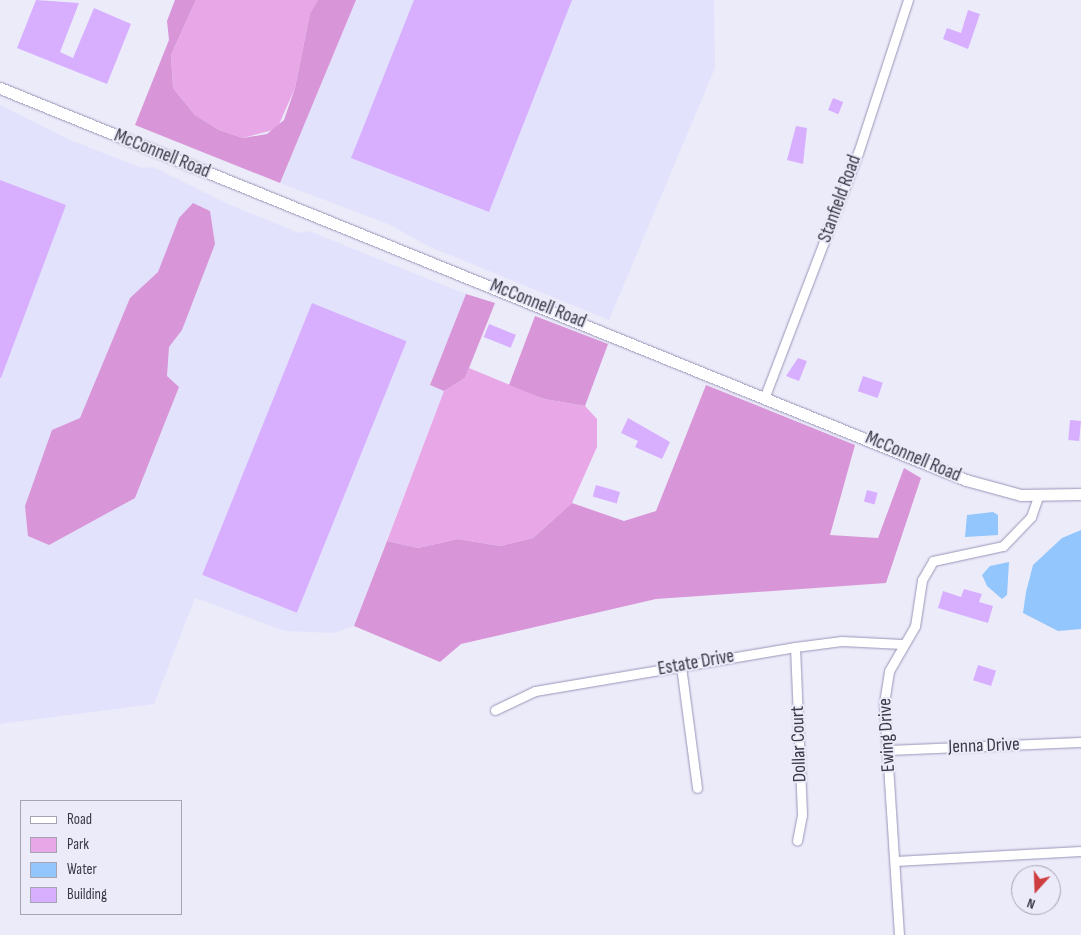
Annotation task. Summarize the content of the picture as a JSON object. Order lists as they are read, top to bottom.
{
  "streets": {
    "street": [
      "McConnell Road",
      "Stanfield Road",
      "Estate Drive",
      "Ewing Drive",
      "Dollar Court",
      "Jenna Drive"
    ]
  },
  "crossings": [
    ["McConnell Road", "Stanfield Road"],
    ["McConnell Road", "Ewing Drive"],
    ["Estate Drive", "Ewing Drive"],
    ["Estate Drive", "Dollar Court"],
    ["Ewing Drive", "Jenna Drive"]
  ],
  "legend": [
    "Road",
    "Park",
    "Water",
    "Building"
  ],
  "north": "bottom"
}
